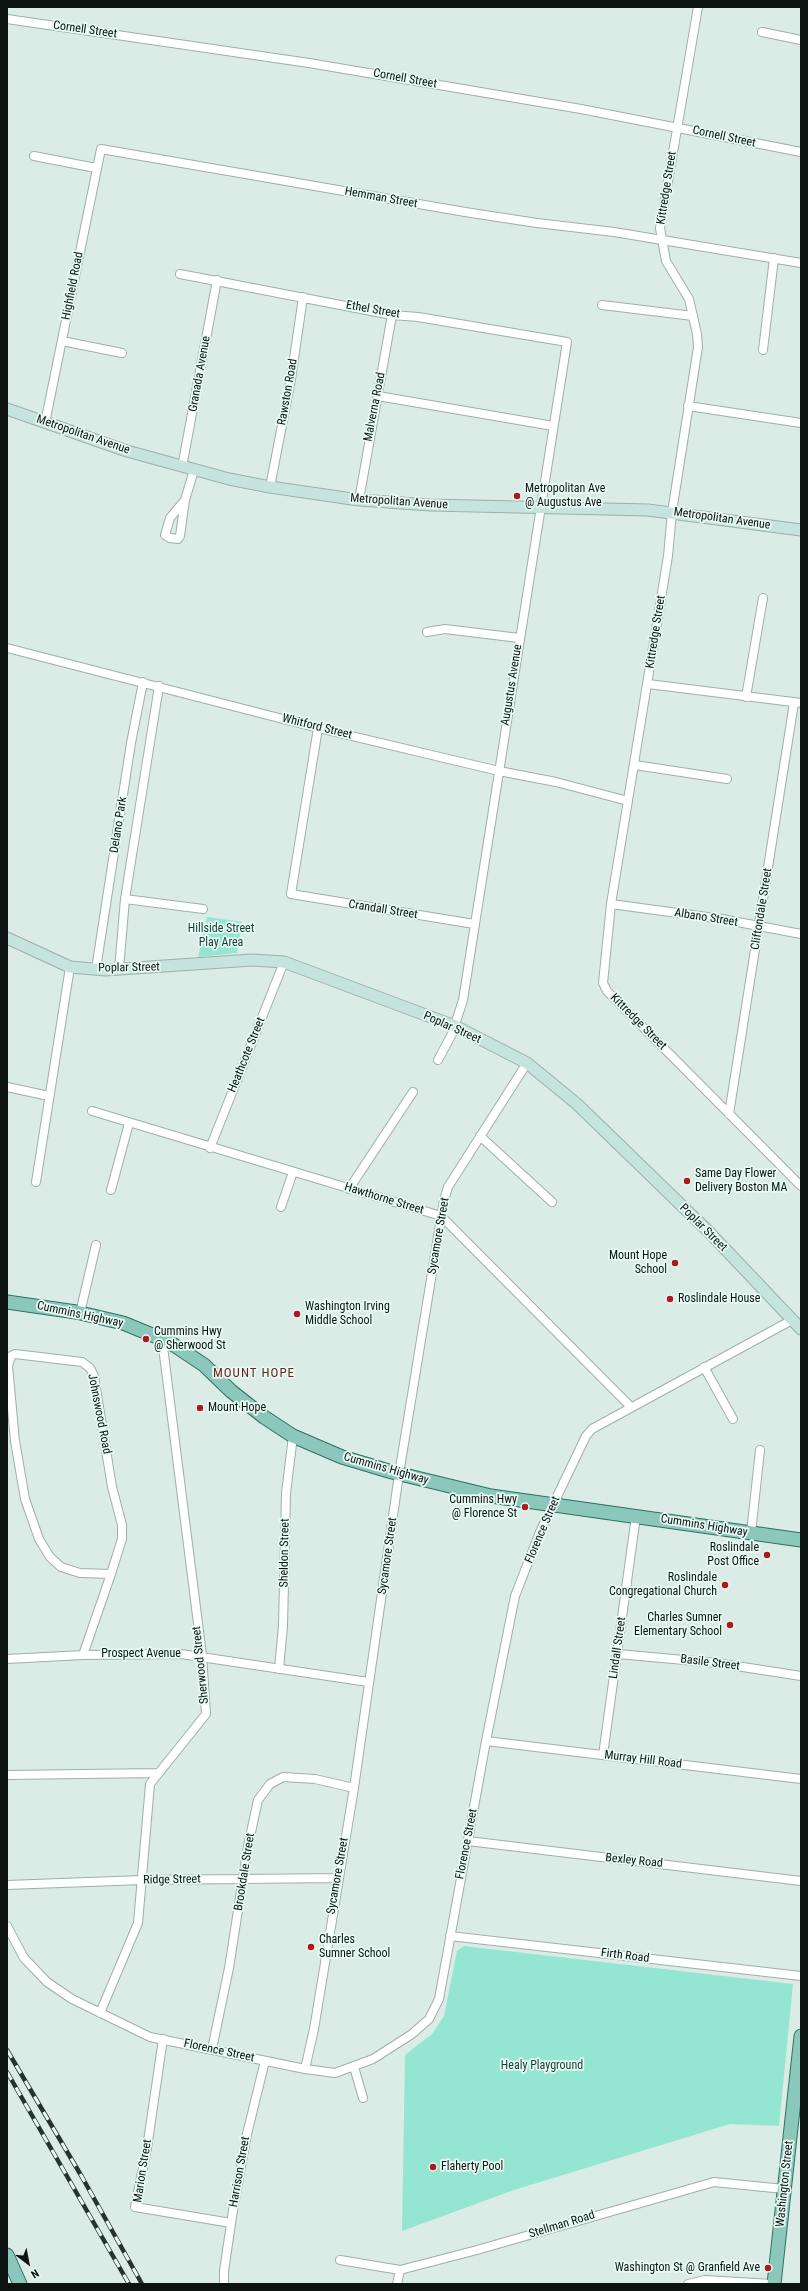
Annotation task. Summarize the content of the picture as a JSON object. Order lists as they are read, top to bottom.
{
  "streets": {
    "main road": ["Cummins Highway", "Washington Street"],
    "street": [
      "Cornell Street",
      "Kittredge Street",
      "Hemman Street",
      "Highfield Road",
      "Ethel Street",
      "Granada Avenue",
      "Rawston Road",
      "Malverna Road",
      "Metropolitan Avenue",
      "Augustus Avenue",
      "Whitford Street",
      "Delano Park",
      "Cliftondale Street",
      "Crandall Street",
      "Albano Street",
      "Poplar Street",
      "Heathcote Street",
      "Hawthorne Street",
      "Sycamore Street",
      "Johnswood Road",
      "Florence Street",
      "Sheldon Street",
      "Lindall Street",
      "Prospect Avenue",
      "Basile Street",
      "Sherwood Street",
      "Murray Hill Road",
      "Bexley Road",
      "Brookdale Street",
      "Ridge Street",
      "Firth Road",
      "Marion Street",
      "Harrison Street",
      "Stellman Road"
    ]
  },
  "crossings": [
    ["Cornell Street", "Kittredge Street"],
    ["Kittredge Street", "Hemman Street"],
    ["Kittredge Street", "Metropolitan Avenue"],
    ["Kittredge Street", "Whitford Street"],
    ["Kittredge Street", "Cliftondale Street"],
    ["Kittredge Street", "Albano Street"],
    ["Hemman Street", "Highfield Road"],
    ["Highfield Road", "Metropolitan Avenue"],
    ["Ethel Street", "Granada Avenue"],
    ["Ethel Street", "Rawston Road"],
    ["Ethel Street", "Malverna Road"],
    ["Ethel Street", "Augustus Avenue"],
    ["Granada Avenue", "Metropolitan Avenue"],
    ["Rawston Road", "Metropolitan Avenue"],
    ["Malverna Road", "Metropolitan Avenue"],
    ["Metropolitan Avenue", "Augustus Avenue"],
    ["Augustus Avenue", "Whitford Street"],
    ["Augustus Avenue", "Crandall Street"],
    ["Augustus Avenue", "Poplar Street"],
    ["Whitford Street", "Delano Park"],
    ["Whitford Street", "Crandall Street"],
    ["Delano Park", "Poplar Street"],
    ["Cliftondale Street", "Albano Street"],
    ["Poplar Street", "Heathcote Street"],
    ["Poplar Street", "Sycamore Street"],
    ["Poplar Street", "Florence Street"],
    ["Heathcote Street", "Hawthorne Street"],
    ["Hawthorne Street", "Sycamore Street"],
    ["Hawthorne Street", "Florence Street"],
    ["Sycamore Street", "Cummins Highway"],
    ["Sycamore Street", "Florence Street"],
    ["Sycamore Street", "Prospect Avenue"],
    ["Sycamore Street", "Brookdale Street"],
    ["Sycamore Street", "Ridge Street"],
    ["Cummins Highway", "Florence Street"],
    ["Cummins Highway", "Sheldon Street"],
    ["Cummins Highway", "Lindall Street"],
    ["Cummins Highway", "Sherwood Street"],
    ["Johnswood Road", "Prospect Avenue"],
    ["Florence Street", "Sherwood Street"],
    ["Florence Street", "Murray Hill Road"],
    ["Florence Street", "Bexley Road"],
    ["Florence Street", "Brookdale Street"],
    ["Florence Street", "Firth Road"],
    ["Florence Street", "Marion Street"],
    ["Florence Street", "Harrison Street"],
    ["Sheldon Street", "Prospect Avenue"],
    ["Lindall Street", "Basile Street"],
    ["Lindall Street", "Murray Hill Road"],
    ["Prospect Avenue", "Sherwood Street"],
    ["Sherwood Street", "Ridge Street"],
    ["Brookdale Street", "Ridge Street"],
    ["Marion Street", "Harrison Street"],
    ["Washington Street", "Stellman Road"]
  ],
  "districts": ["MOUNT HOPE"],
  "parks": ["Hillside Street Play Area", "Healy Playground"],
  "places": [
    "Metropolitan Ave @ Augustus Ave",
    "Same Day Flower Delivery Boston MA",
    "Mount Hope School",
    "Roslindale House",
    "Washington Irving Middle School",
    "Cummins Hwy @ Sherwood St",
    "Mount Hope",
    "Cummins Hwy @ Florence St",
    "Roslindale Post Office",
    "Roslindale Congregational Church",
    "Charles Sumner Elementary School",
    "Charles Sumner School",
    "Flaherty Pool",
    "Washington St @ Granfield Ave"
  ],
  "north": "bottom right"
}
